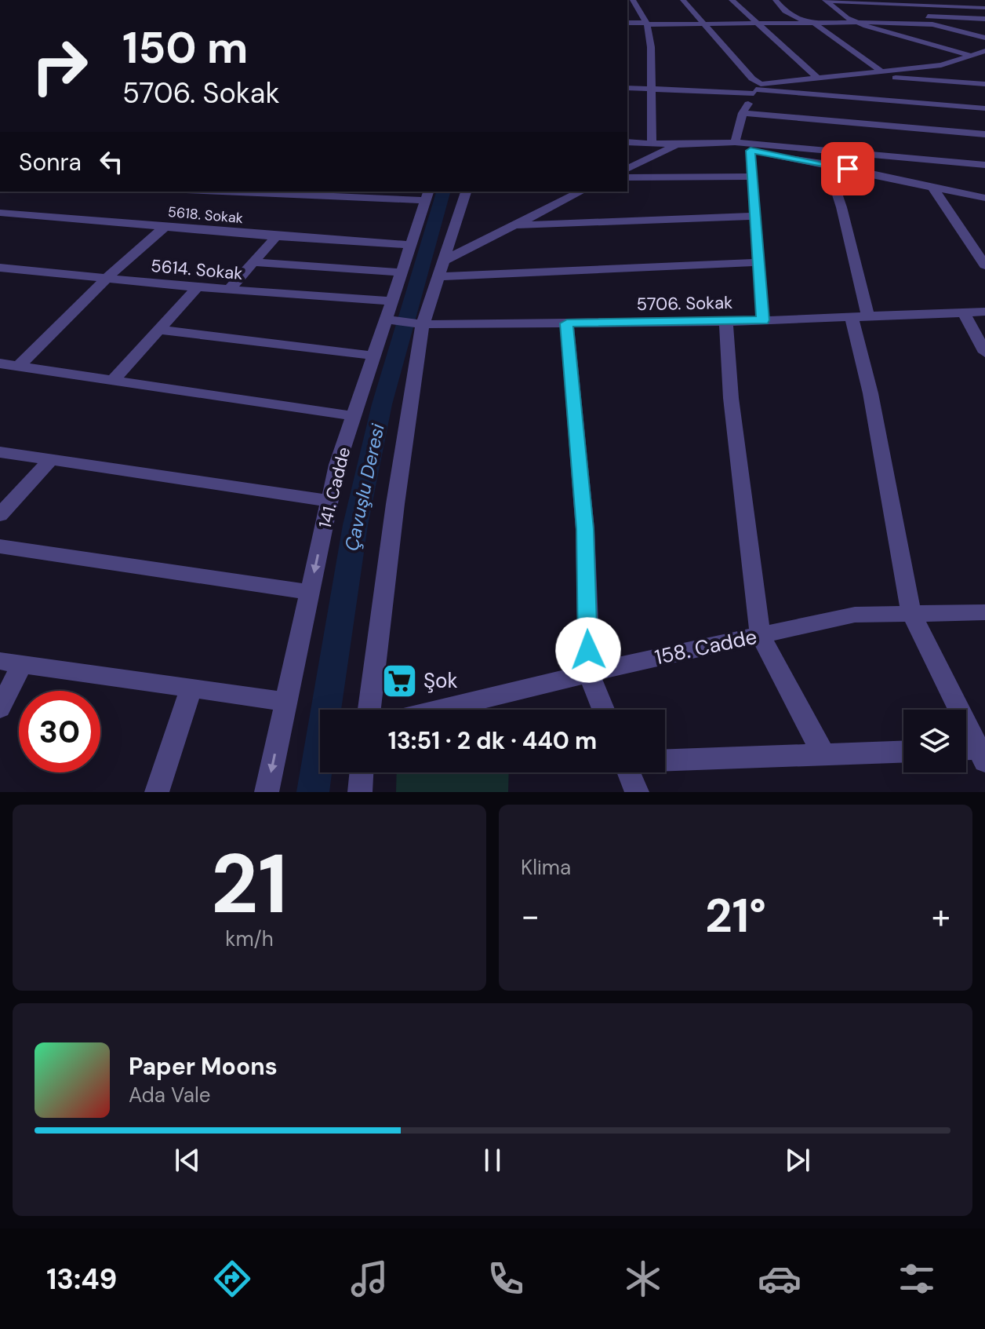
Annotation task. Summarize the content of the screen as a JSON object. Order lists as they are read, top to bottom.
{
  "streets": {
    "street": [
      "5618. Sokak",
      "5614. Sokak",
      "5706. Sokak",
      "141. Cadde",
      "158. Cadde"
    ]
  },
  "crossings": [
    ["5618. Sokak", "141. Cadde"],
    ["5614. Sokak", "141. Cadde"],
    ["5706. Sokak", "141. Cadde"]
  ],
  "water": ["Çavuşlu Deresi"],
  "places": {
    "supermarket": ["Şok"]
  },
  "page": {
    "turn": ["150 m", "5706. Sokak"],
    "then": "Sonra",
    "limit": "30",
    "trip": "13:51 · 2 dk · 440 m",
    "tile": [
      ["21", "km/h"],
      "Klima"
    ],
    "heat": ["−", "21°", "+"],
    "song": ["Paper Moons", "Ada Vale"],
    "tabs": "13:49"
  }
}
